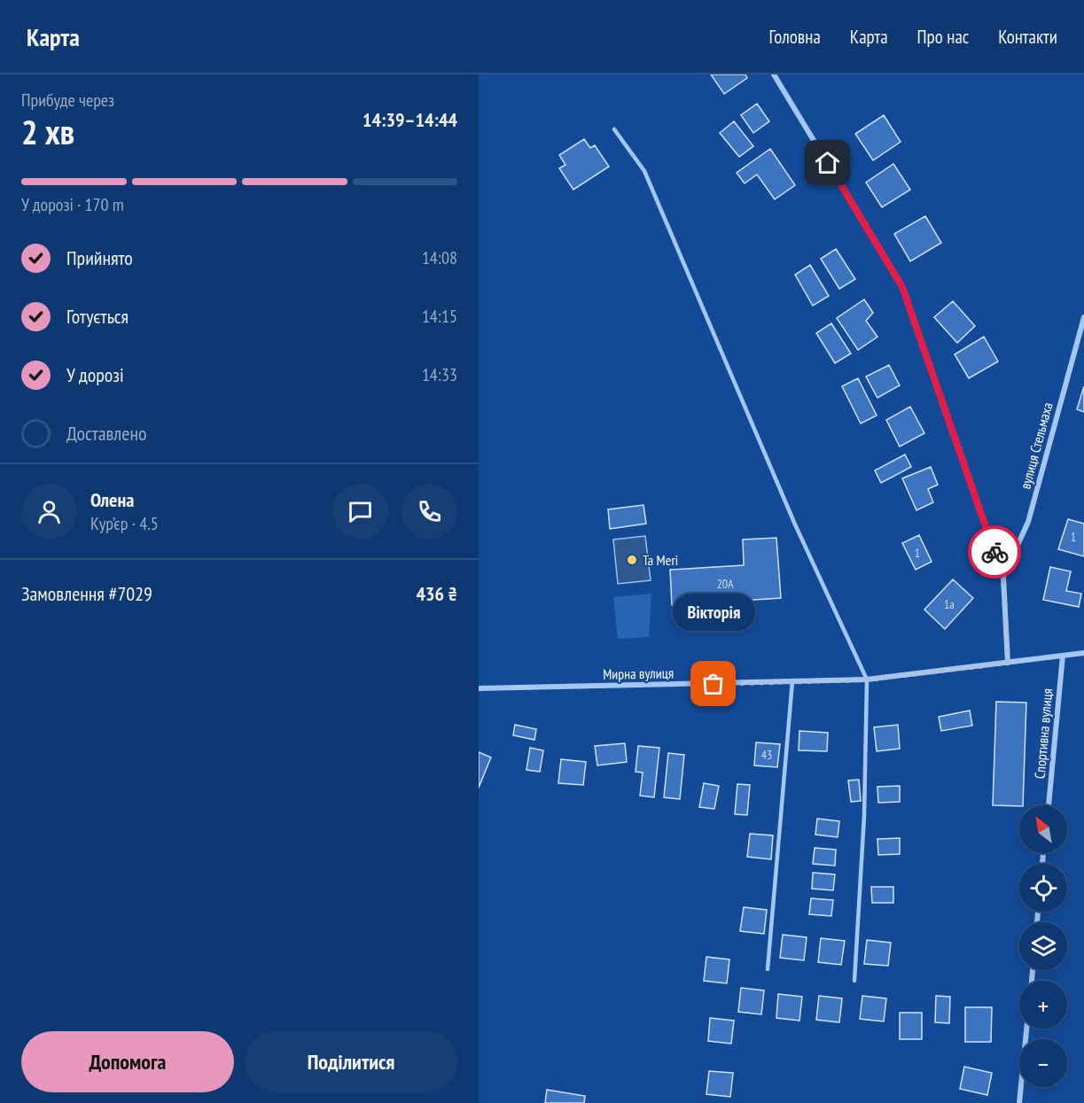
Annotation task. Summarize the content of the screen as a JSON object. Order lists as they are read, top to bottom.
{
  "streets": {
    "street": ["вулиця Стельмаха", "Мирна вулиця", "Спортивна вулиця"]
  },
  "crossings": [
    ["Мирна вулиця", "Спортивна вулиця"]
  ],
  "places": ["Ta Meri", "Вікторія"],
  "house_numbers": [
    "1",
    "1",
    "20А",
    "1а",
    "43"
  ],
  "north": "top left",
  "page": {
    "header": "Карта",
    "nav": [
      "Головна",
      "Карта",
      "Про нас",
      "Контакти"
    ],
    "heading": ["2 хв", "Прибуде через", "14:39–14:44"],
    "panel": [
      "Олена",
      "Кур’єр · 4.5",
      "Замовлення #7029",
      "436 ₴"
    ],
    "bar": "У дорозі · 170 m",
    "list": [
      ["Прийнято", "14:08"],
      ["Готується", "14:15"],
      ["У дорозі", "14:33"],
      "Доставлено"
    ],
    "bubble": "Вікторія",
    "map_buttons": ["+", "−"],
    "buttons": ["Допомога", "Поділитися"]
  }
}
